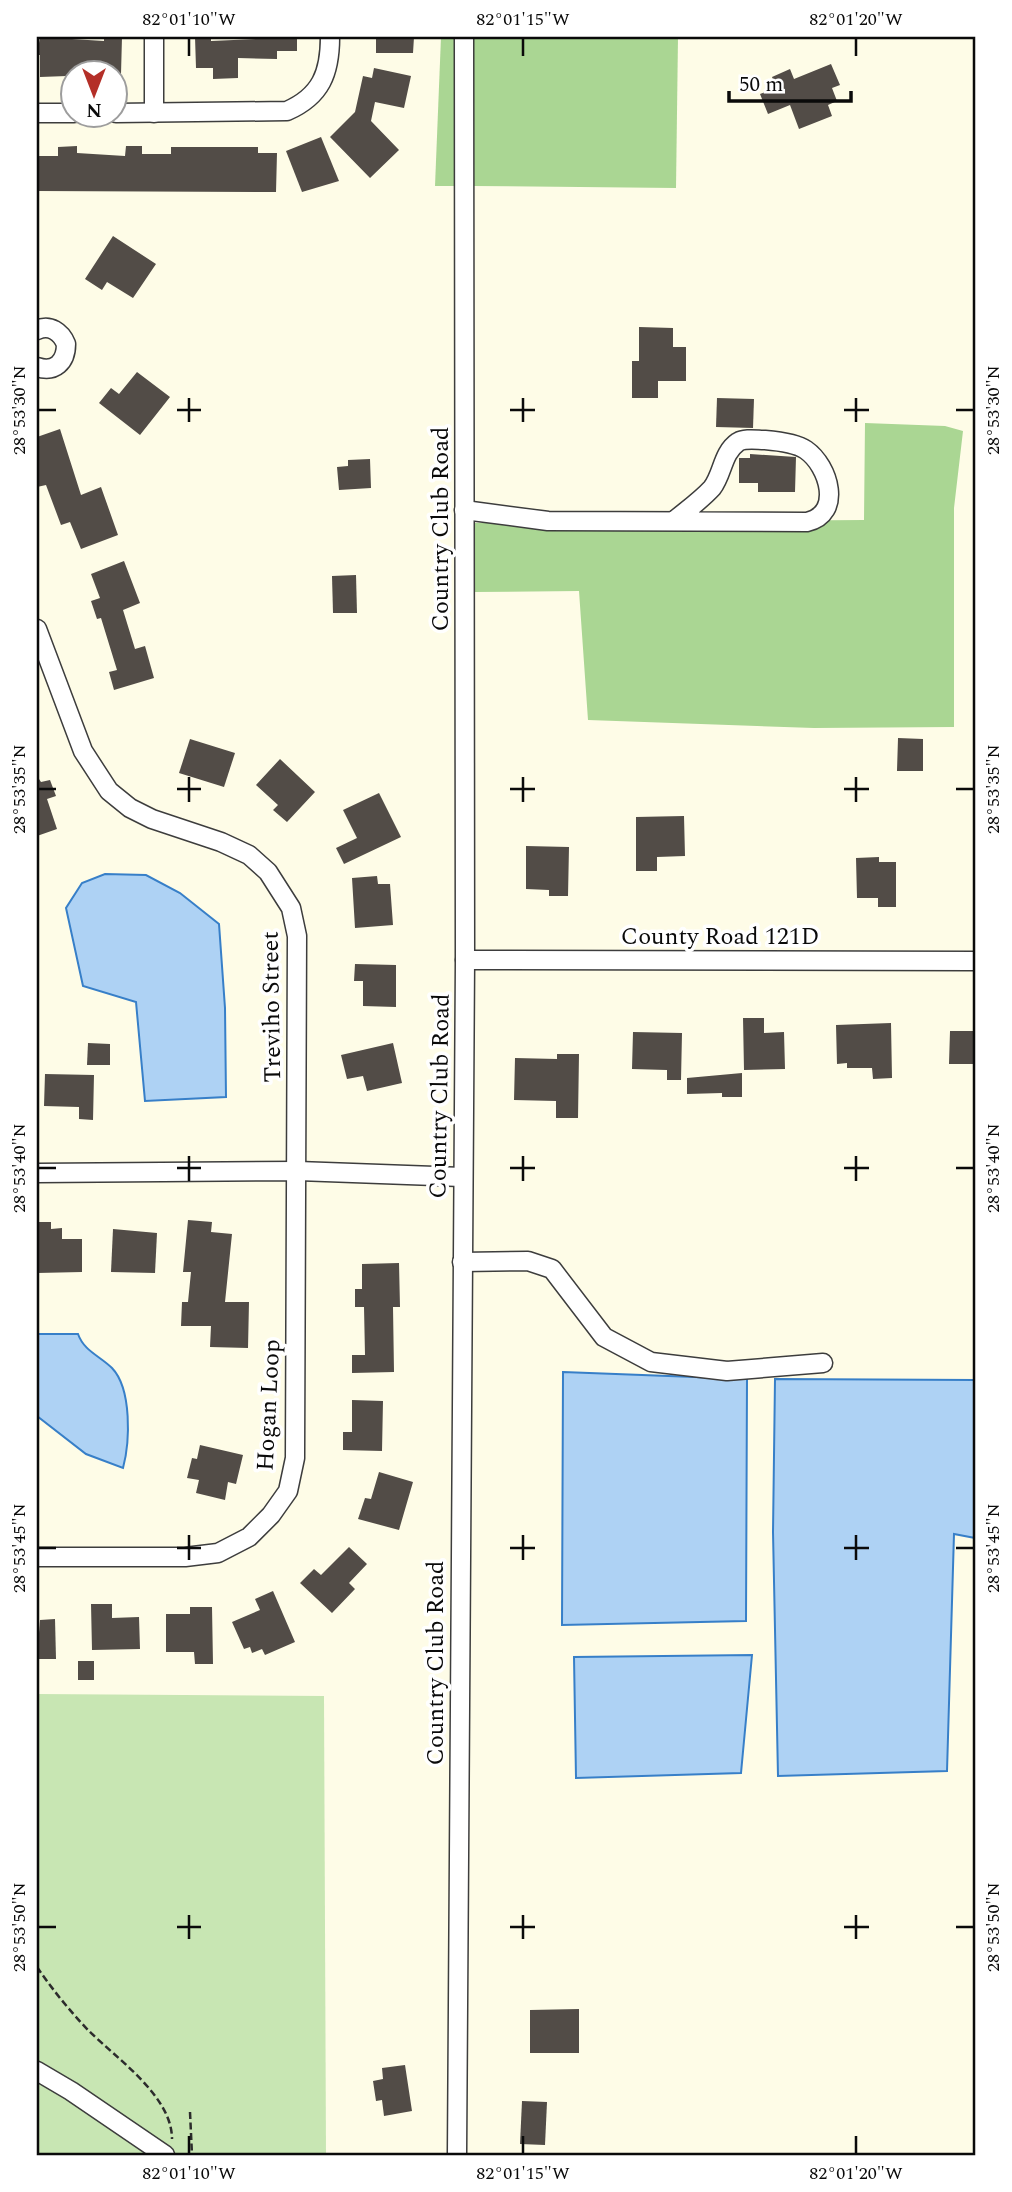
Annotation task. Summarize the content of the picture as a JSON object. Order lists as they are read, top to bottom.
{
  "streets": {
    "street": [
      "Country Club Road",
      "County Road 121D",
      "Treviho Street",
      "Hogan Loop"
    ]
  },
  "crossings": [
    ["Country Club Road", "County Road 121D"],
    ["Treviho Street", "Hogan Loop"]
  ],
  "scale_bar": "50 m",
  "north": "bottom",
  "coordinates": [
    "82°01'10\"W",
    "82°01'15\"W",
    "82°01'20\"W",
    "28°53'30\"N",
    "28°53'35\"N",
    "28°53'40\"N",
    "28°53'45\"N",
    "28°53'50\"N"
  ]
}
